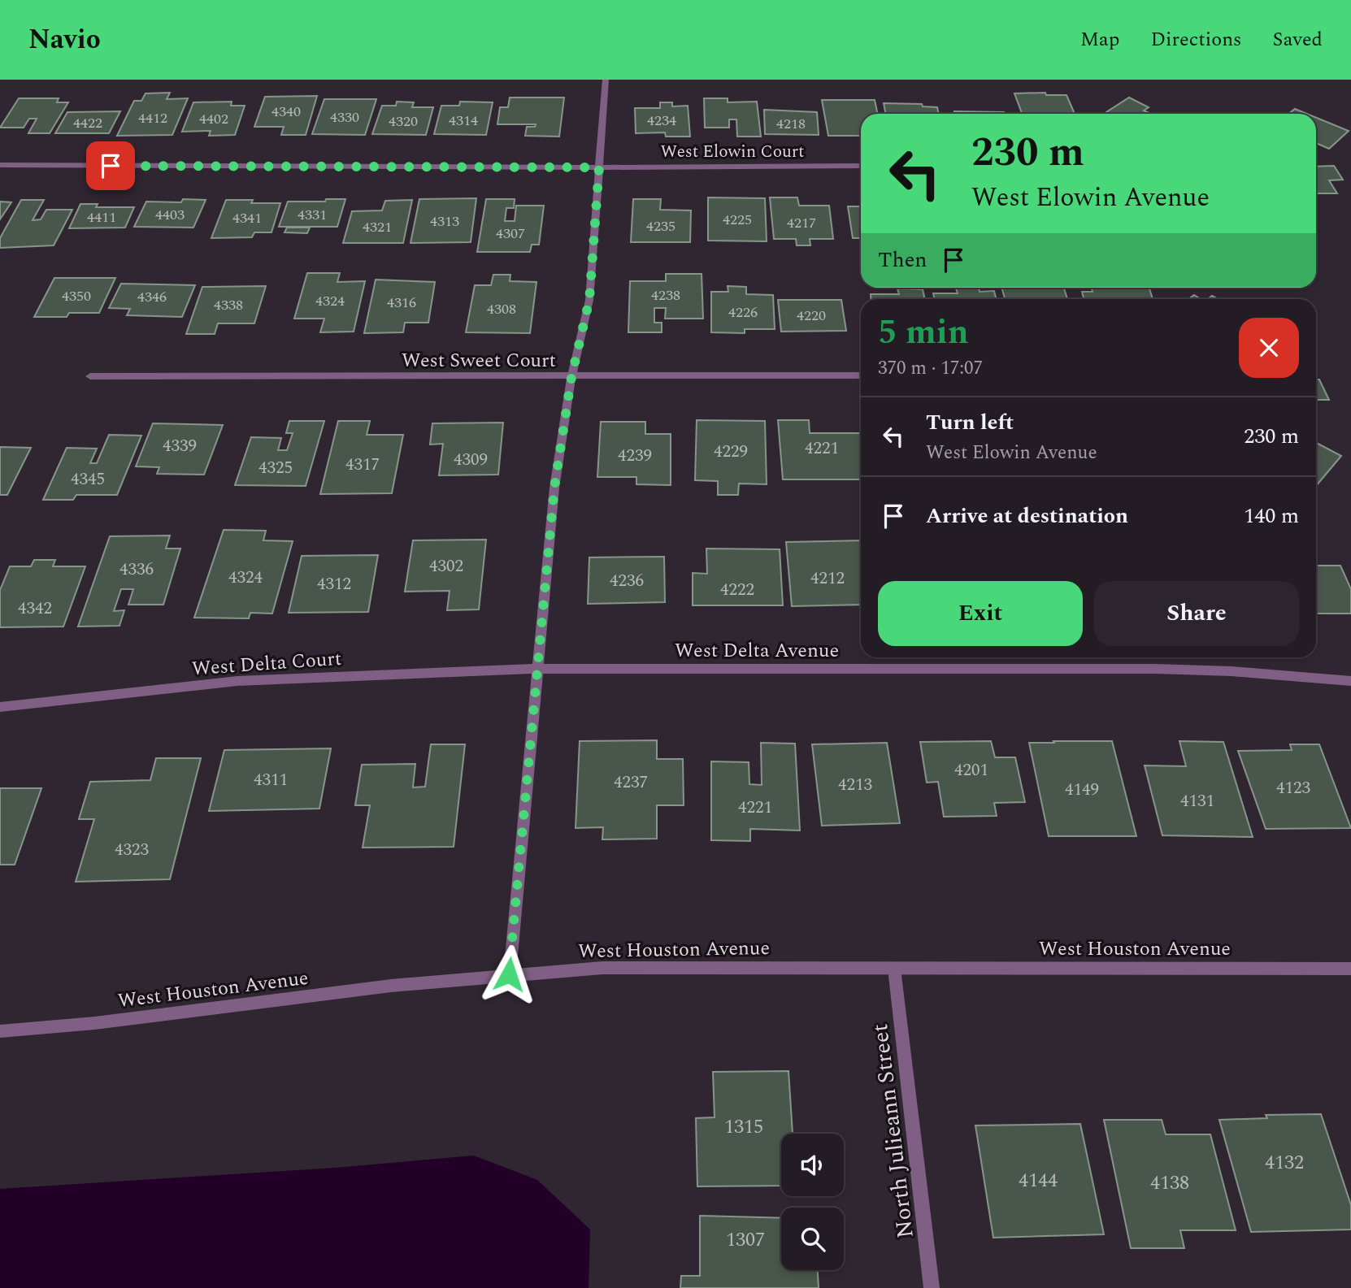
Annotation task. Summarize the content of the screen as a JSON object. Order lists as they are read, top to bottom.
{
  "streets": {
    "street": [
      "West Elowin Court",
      "West Sweet Court",
      "West Delta Avenue",
      "West Delta Court",
      "West Houston Avenue",
      "North Julieann Street"
    ]
  },
  "crossings": [
    ["West Delta Avenue", "West Delta Court"],
    ["West Houston Avenue", "North Julieann Street"]
  ],
  "house_numbers": [
    "4340",
    "4330",
    "4412",
    "4402",
    "4314",
    "4234",
    "4320",
    "4422",
    "4218",
    "4403",
    "4331",
    "4411",
    "4341",
    "4225",
    "4313",
    "4217",
    "4235",
    "4321",
    "4307",
    "4238",
    "4350",
    "4346",
    "4324",
    "4316",
    "4338",
    "4308",
    "4226",
    "4220",
    "4339",
    "4221",
    "4229",
    "4239",
    "4309",
    "4317",
    "4325",
    "4345",
    "4302",
    "4336",
    "4324",
    "4212",
    "4236",
    "4312",
    "4222",
    "4342",
    "4201",
    "4311",
    "4237",
    "4213",
    "4123",
    "4149",
    "4131",
    "4221",
    "4323",
    "1315",
    "4132",
    "4144",
    "4138",
    "1307"
  ],
  "page": {
    "header": "Navio",
    "nav": ["Map", "Directions", "Saved"],
    "turn": ["230 m", "West Elowin Avenue"],
    "then": "Then",
    "heading": ["5 min", "370 m · 17:07"],
    "list": [
      {
        "name": "Turn left",
        "note": "West Elowin Avenue",
        "value": "230 m"
      },
      {
        "name": "Arrive at destination",
        "value": "140 m"
      }
    ],
    "buttons": ["Exit", "Share"]
  }
}
